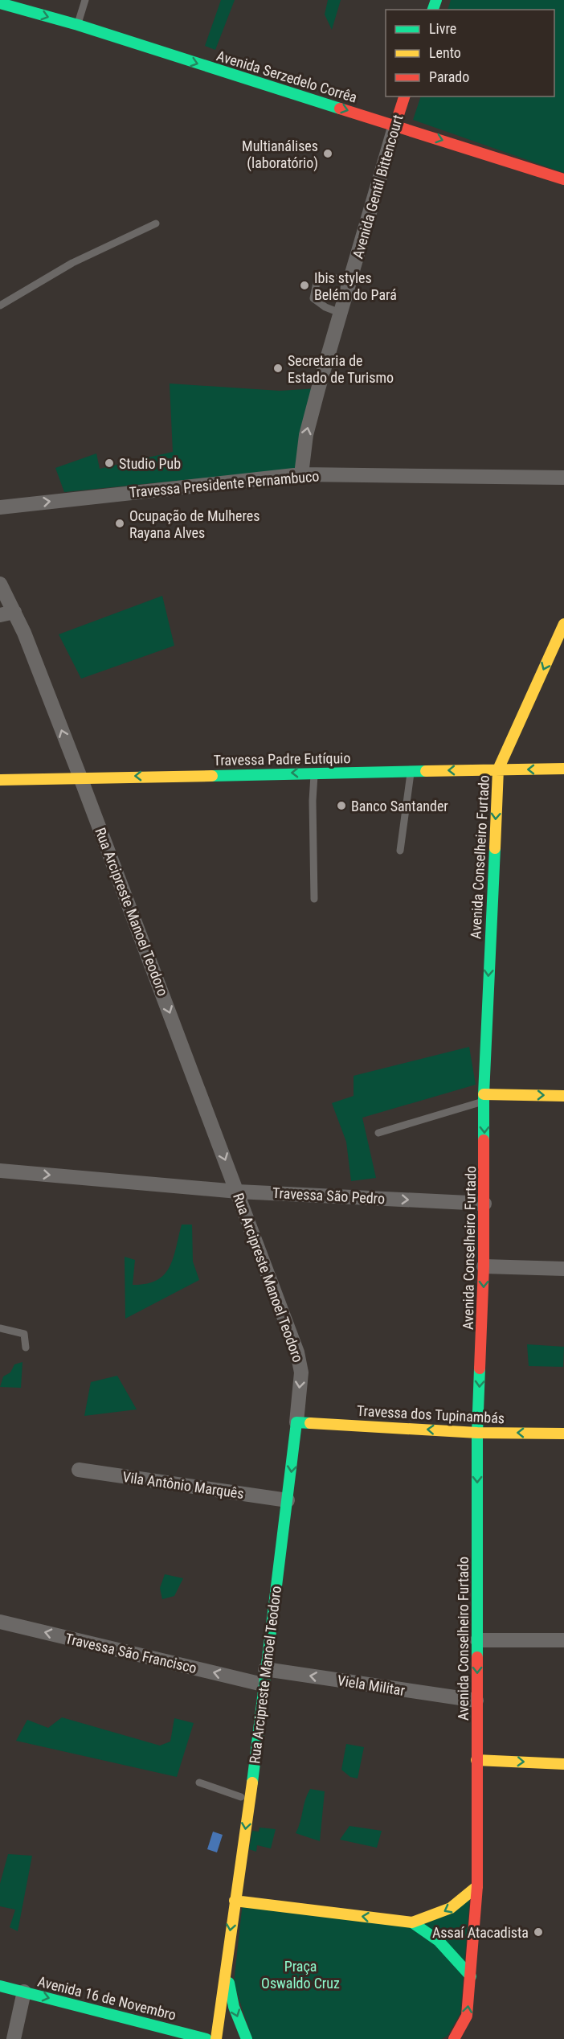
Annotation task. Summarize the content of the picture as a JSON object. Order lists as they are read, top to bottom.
{
  "streets": {
    "main road": [
      "Avenida Serzedelo Corrêa",
      "Avenida Gentil Bittencourt",
      "Travessa Padre Eutíquio",
      "Avenida Conselheiro Furtado",
      "Rua Arcipreste Manoel Teodoro",
      "Travessa dos Tupinambás",
      "Avenida 16 de Novembro"
    ],
    "street": [
      "Travessa Presidente Pernambuco",
      "Travessa São Pedro",
      "Vila Antônio Marquês",
      "Travessa São Francisco",
      "Viela Militar"
    ]
  },
  "crossings": [
    ["Avenida Serzedelo Corrêa", "Avenida Gentil Bittencourt"],
    ["Avenida Gentil Bittencourt", "Travessa Presidente Pernambuco"],
    ["Travessa Padre Eutíquio", "Avenida Conselheiro Furtado"],
    ["Travessa Padre Eutíquio", "Rua Arcipreste Manoel Teodoro"],
    ["Avenida Conselheiro Furtado", "Travessa São Pedro"],
    ["Avenida Conselheiro Furtado", "Travessa dos Tupinambás"],
    ["Avenida Conselheiro Furtado", "Viela Militar"],
    ["Rua Arcipreste Manoel Teodoro", "Travessa São Pedro"],
    ["Rua Arcipreste Manoel Teodoro", "Travessa dos Tupinambás"],
    ["Rua Arcipreste Manoel Teodoro", "Vila Antônio Marquês"],
    ["Rua Arcipreste Manoel Teodoro", "Travessa São Francisco"],
    ["Rua Arcipreste Manoel Teodoro", "Viela Militar"]
  ],
  "one_way": [
    "Avenida Serzedelo Corrêa",
    "Avenida Gentil Bittencourt",
    "Travessa Presidente Pernambuco",
    "Travessa Padre Eutíquio",
    "Avenida Conselheiro Furtado",
    "Travessa São Pedro",
    "Travessa dos Tupinambás",
    "Travessa São Francisco",
    "Viela Militar",
    "Avenida 16 de Novembro"
  ],
  "parks": ["Praça Oswaldo Cruz"],
  "places": [
    "Multianálises (laboratório)",
    "Ibis styles Belém do Pará",
    "Secretaria de Estado de Turismo",
    "Studio Pub",
    "Ocupação de Mulheres Rayana Alves",
    "Banco Santander",
    "Assaí Atacadista"
  ],
  "legend": ["Livre", "Lento", "Parado"]
}
